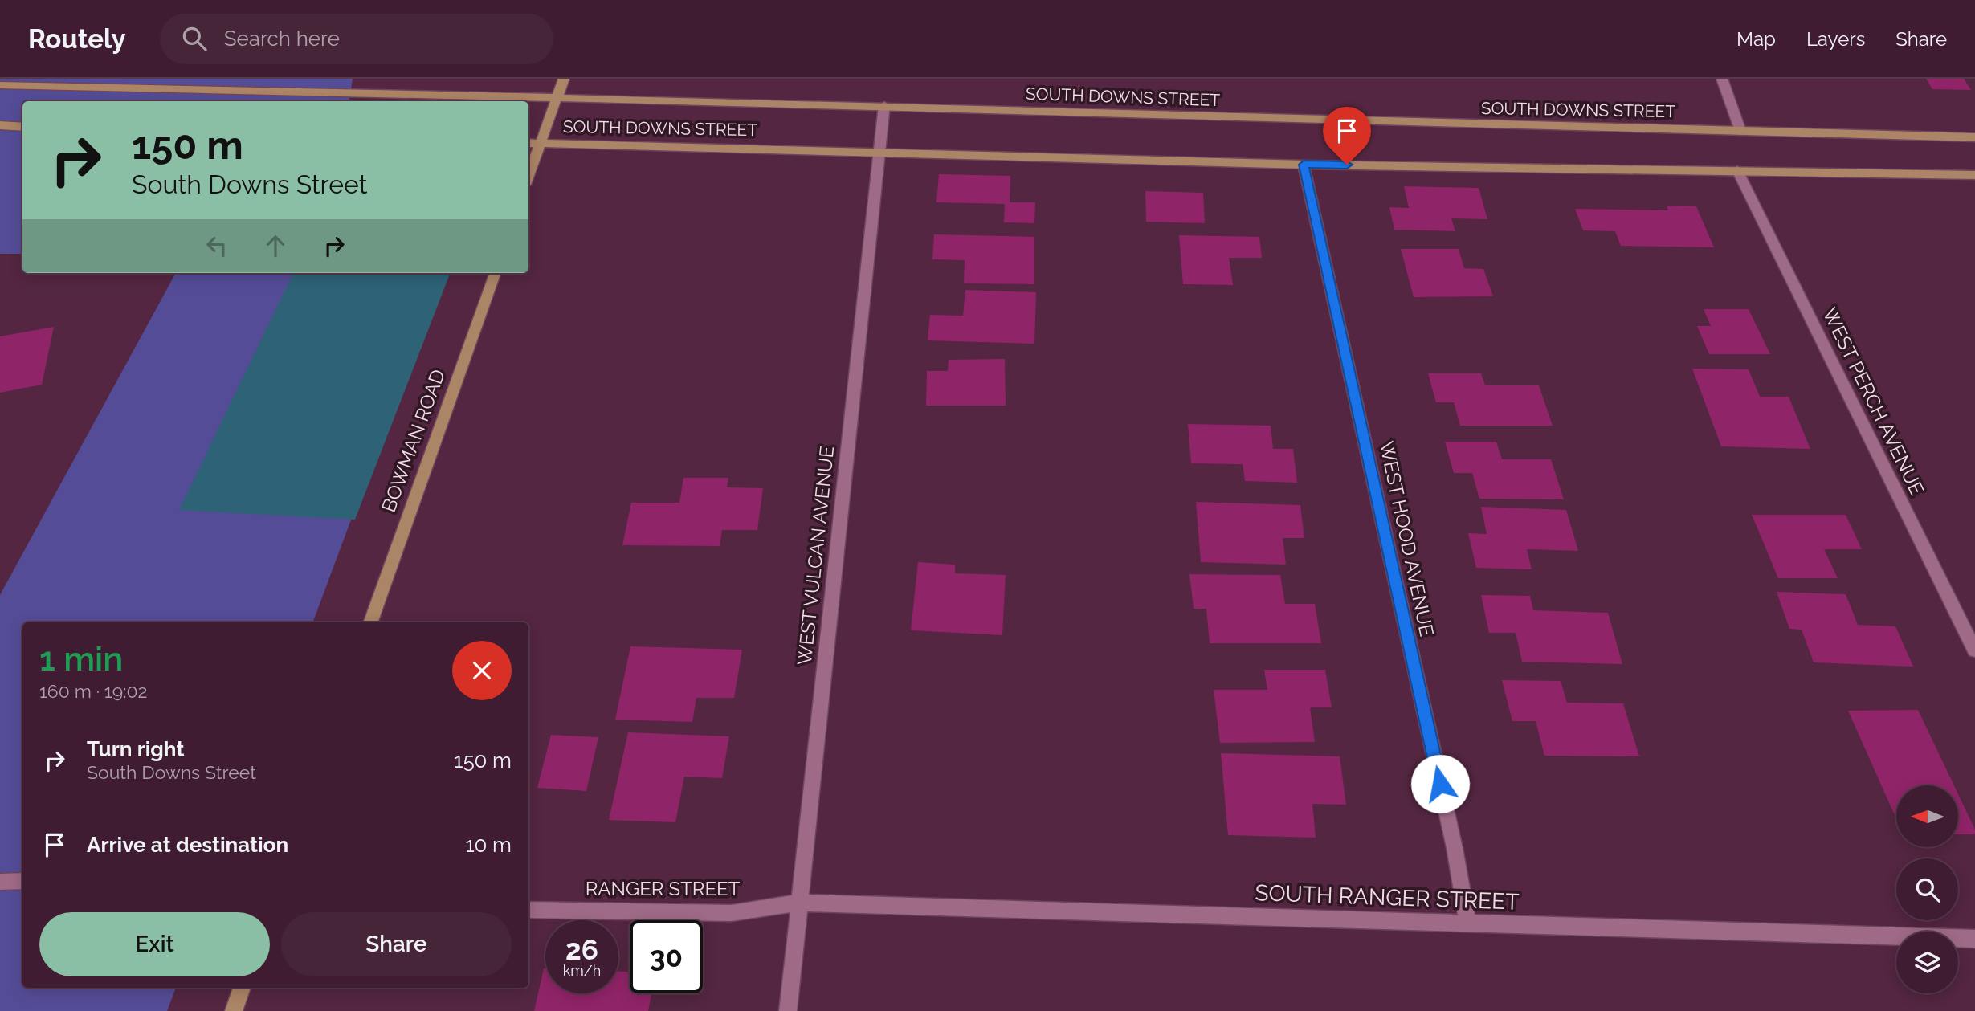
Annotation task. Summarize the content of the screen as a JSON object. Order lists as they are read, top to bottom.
{
  "streets": {
    "main road": ["SOUTH DOWNS STREET", "BOWMAN ROAD"],
    "street": [
      "WEST PERCH AVENUE",
      "WEST HOOD AVENUE",
      "WEST VULCAN AVENUE",
      "RANGER STREET",
      "SOUTH RANGER STREET"
    ]
  },
  "crossings": [
    ["SOUTH DOWNS STREET", "WEST PERCH AVENUE"],
    ["SOUTH DOWNS STREET", "WEST HOOD AVENUE"],
    ["SOUTH DOWNS STREET", "WEST VULCAN AVENUE"],
    ["WEST HOOD AVENUE", "SOUTH RANGER STREET"],
    ["WEST VULCAN AVENUE", "RANGER STREET"],
    ["WEST VULCAN AVENUE", "SOUTH RANGER STREET"],
    ["RANGER STREET", "SOUTH RANGER STREET"]
  ],
  "north": "left",
  "page": {
    "header": "Routely",
    "search": "Search here",
    "nav": ["Map", "Layers", "Share"],
    "turn": ["150 m", "South Downs Street"],
    "heading": ["1 min", "160 m · 19:02"],
    "list": [
      {
        "name": "Turn right",
        "note": "South Downs Street",
        "value": "150 m"
      },
      {
        "name": "Arrive at destination",
        "value": "10 m"
      }
    ],
    "buttons": ["Exit", "Share"],
    "speed": "26 km/h",
    "limit": "30"
  }
}
